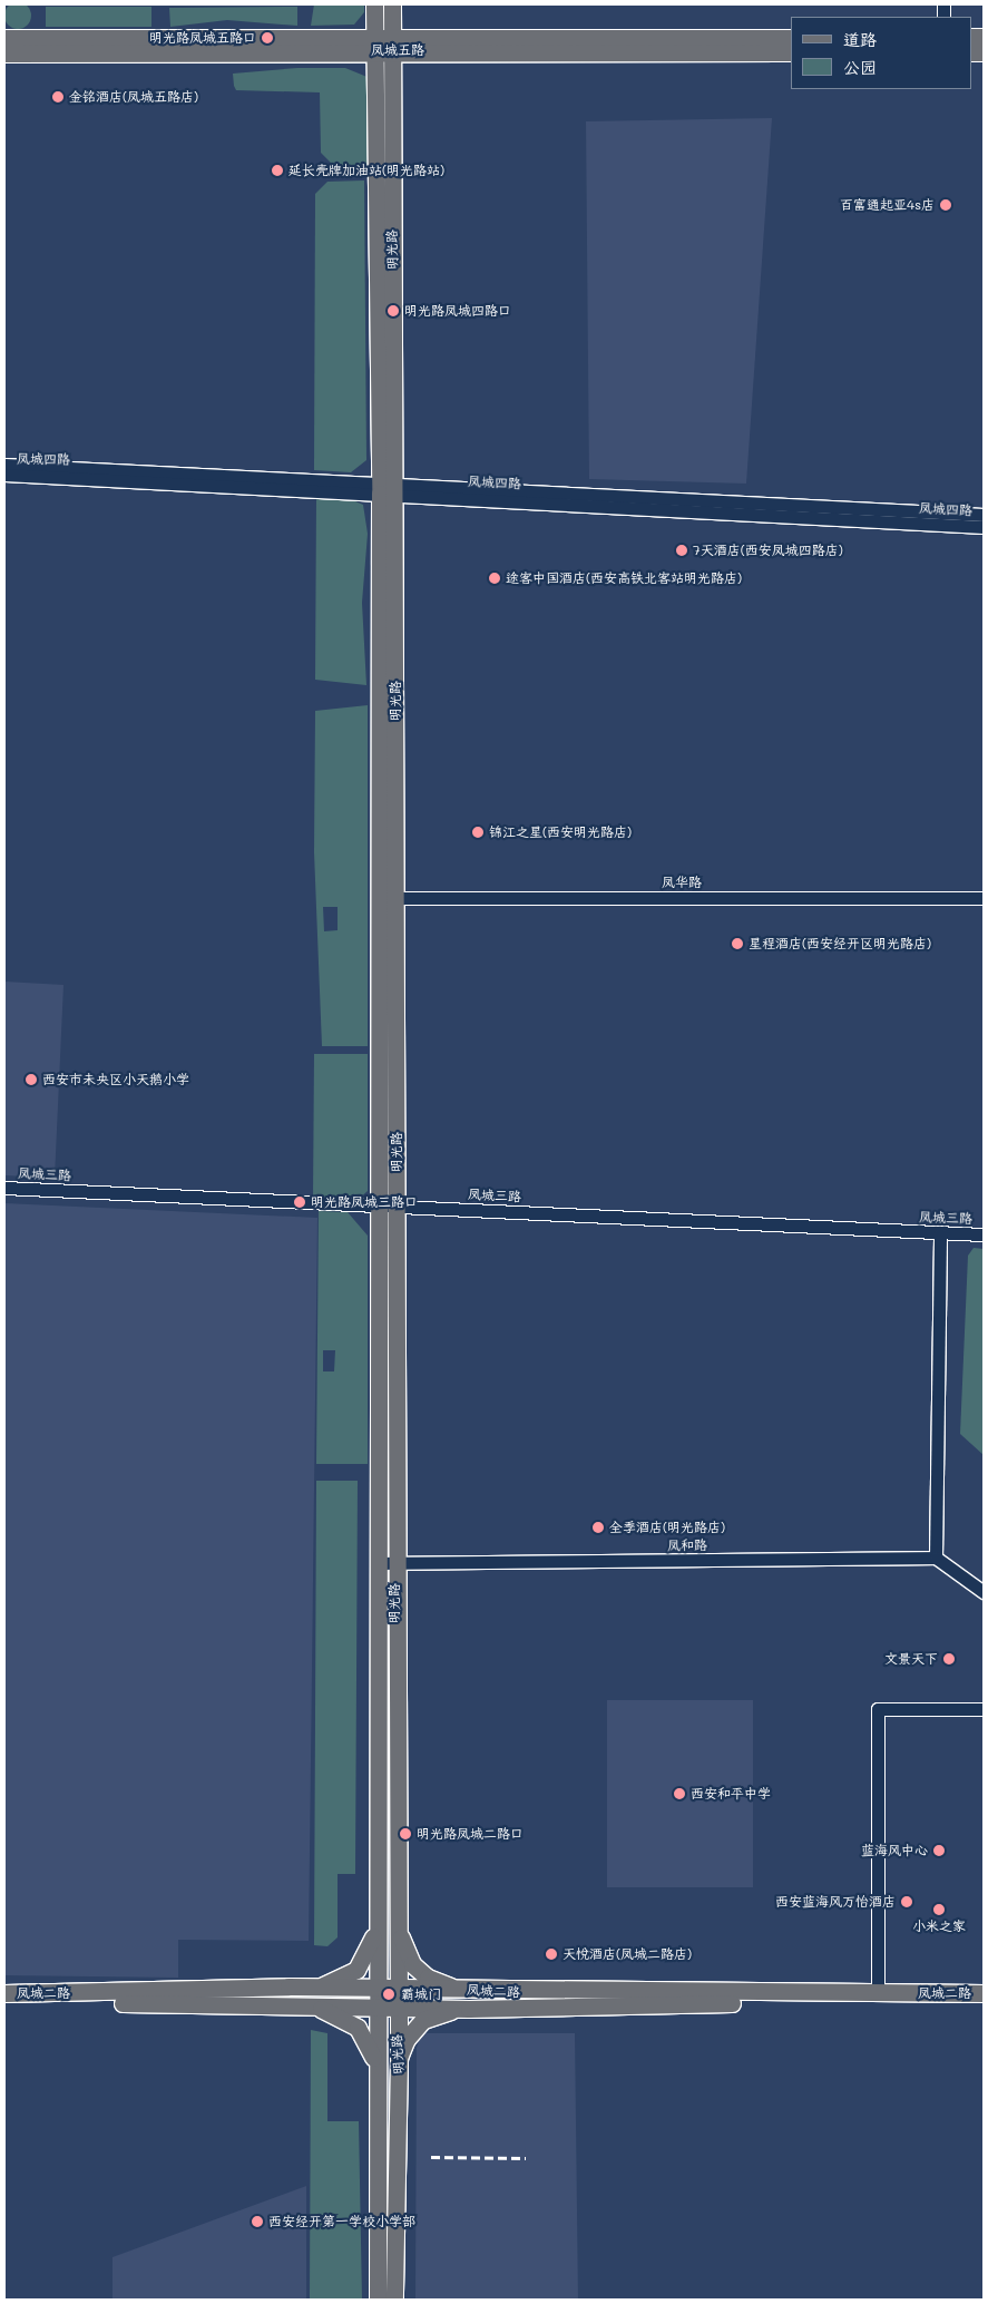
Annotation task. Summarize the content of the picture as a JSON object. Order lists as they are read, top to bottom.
{
  "streets": {
    "main road": ["凤城五路", "明光路", "凤城二路"],
    "street": [
      "凤城四路",
      "凤华路",
      "凤城三路",
      "凤和路"
    ]
  },
  "crossings": [
    ["凤城五路", "明光路"],
    ["明光路", "凤城四路"],
    ["明光路", "凤华路"],
    ["明光路", "凤城三路"],
    ["明光路", "凤和路"],
    ["明光路", "凤城二路"]
  ],
  "places": [
    "明光路凤城五路口",
    "金铭酒店(凤城五路店)",
    "延长壳牌加油站(明光路站)",
    "百富通起亚4s店",
    "明光路凤城四路口",
    "7天酒店(西安凤城四路店)",
    "途客中国酒店(西安高铁北客站明光路店)",
    "锦江之星(西安明光路店)",
    "星程酒店(西安经开区明光路店)",
    "西安市未央区小天鹅小学",
    "明光路凤城三路口",
    "全季酒店(明光路店)",
    "文景天下",
    "西安和平中学",
    "明光路凤城二路口",
    "蓝海风中心",
    "西安蓝海风万怡酒店",
    "小米之家",
    "天悦酒店(凤城二路店)",
    "霸城门",
    "西安经开第一学校小学部"
  ],
  "legend": ["道路", "公园"]
}
